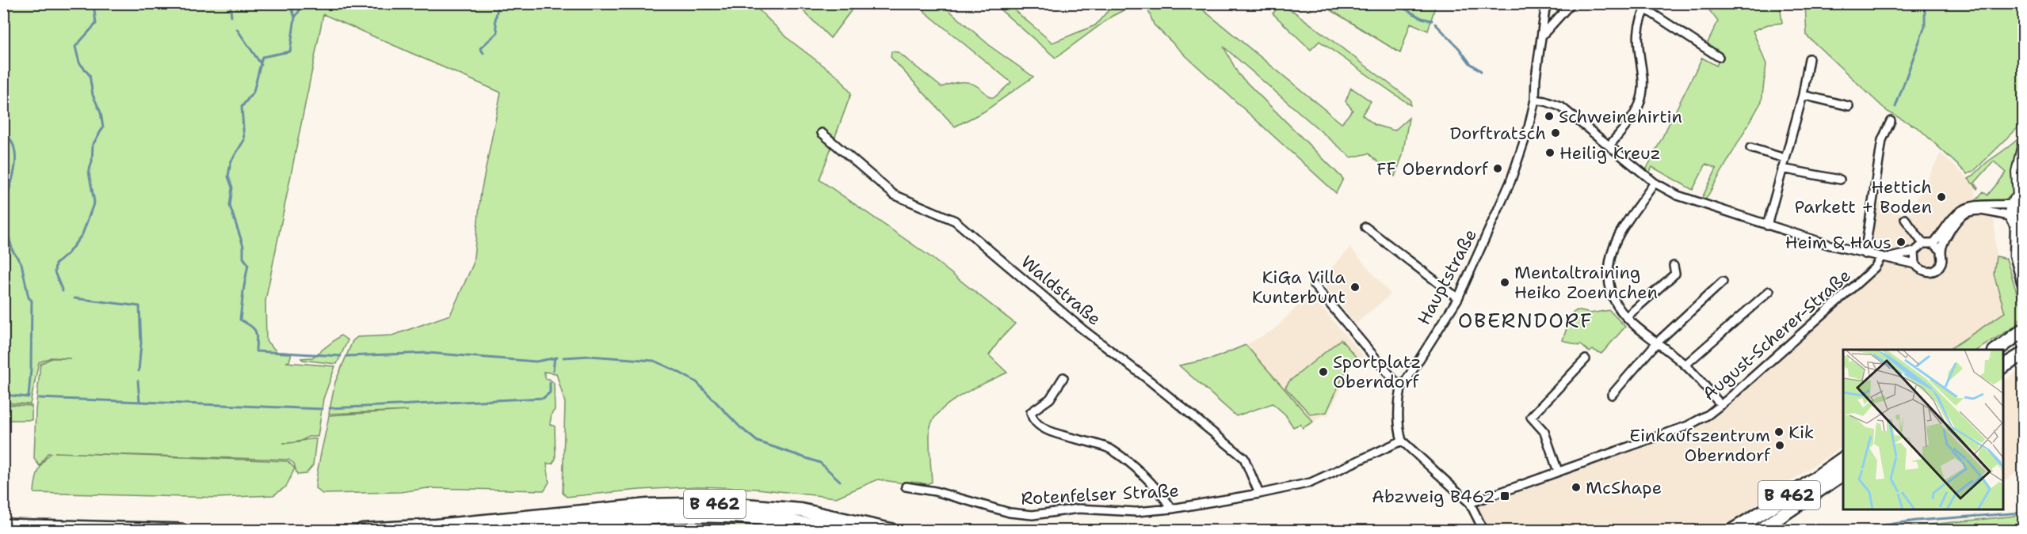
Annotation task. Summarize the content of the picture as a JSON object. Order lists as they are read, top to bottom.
{
  "streets": {
    "highway": ["B 462"],
    "street": [
      "Hauptstraße",
      "Waldstraße",
      "August-Scherer-Straße",
      "Rotenfelser Straße"
    ]
  },
  "crossings": [
    ["Hauptstraße", "Rotenfelser Straße"],
    ["Waldstraße", "Rotenfelser Straße"]
  ],
  "districts": ["OBERNDORF"],
  "places": {
    "other": [
      "Schweinehirtin",
      "Dorftratsch",
      "Heilig Kreuz",
      "FF Oberndorf",
      "Hettich Parkett + Boden",
      "Heim & Haus",
      "Mentaltraining Heiko Zoennchen",
      "KiGa Villa Kunterbunt",
      "Sportplatz Oberndorf",
      "Kik",
      "Einkaufszentrum Oberndorf",
      "McShape"
    ],
    "transit": ["Abzweig B462"]
  }
}
